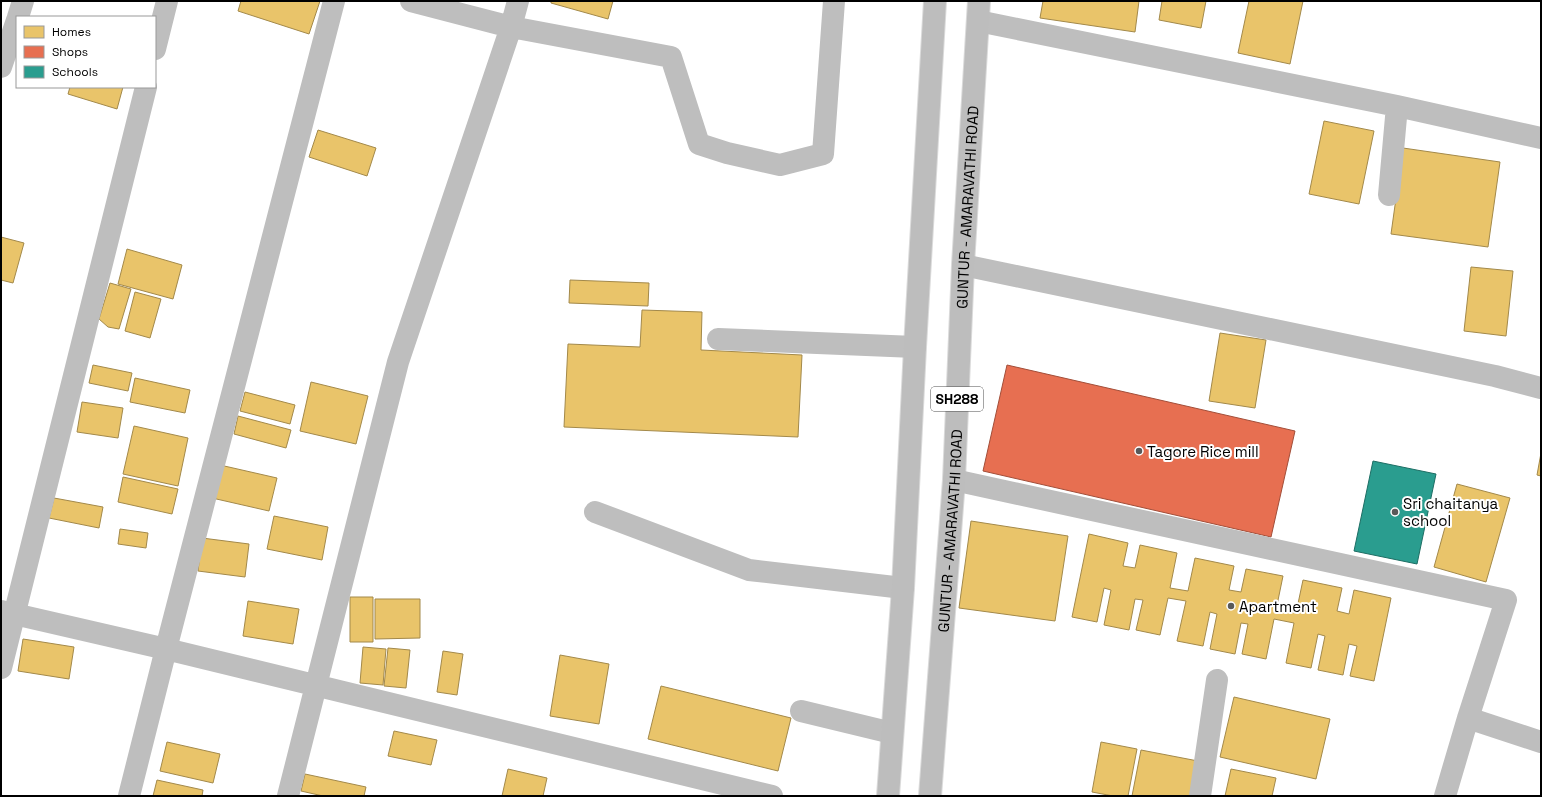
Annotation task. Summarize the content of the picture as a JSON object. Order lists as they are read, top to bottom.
{
  "streets": {
    "main road": ["GUNTUR - AMARAVATHI ROAD", "SH288"]
  },
  "places": ["Tagore Rice mill", "Sri chaitanya school", "Apartment"],
  "legend": ["Homes", "Shops", "Schools"]
}
